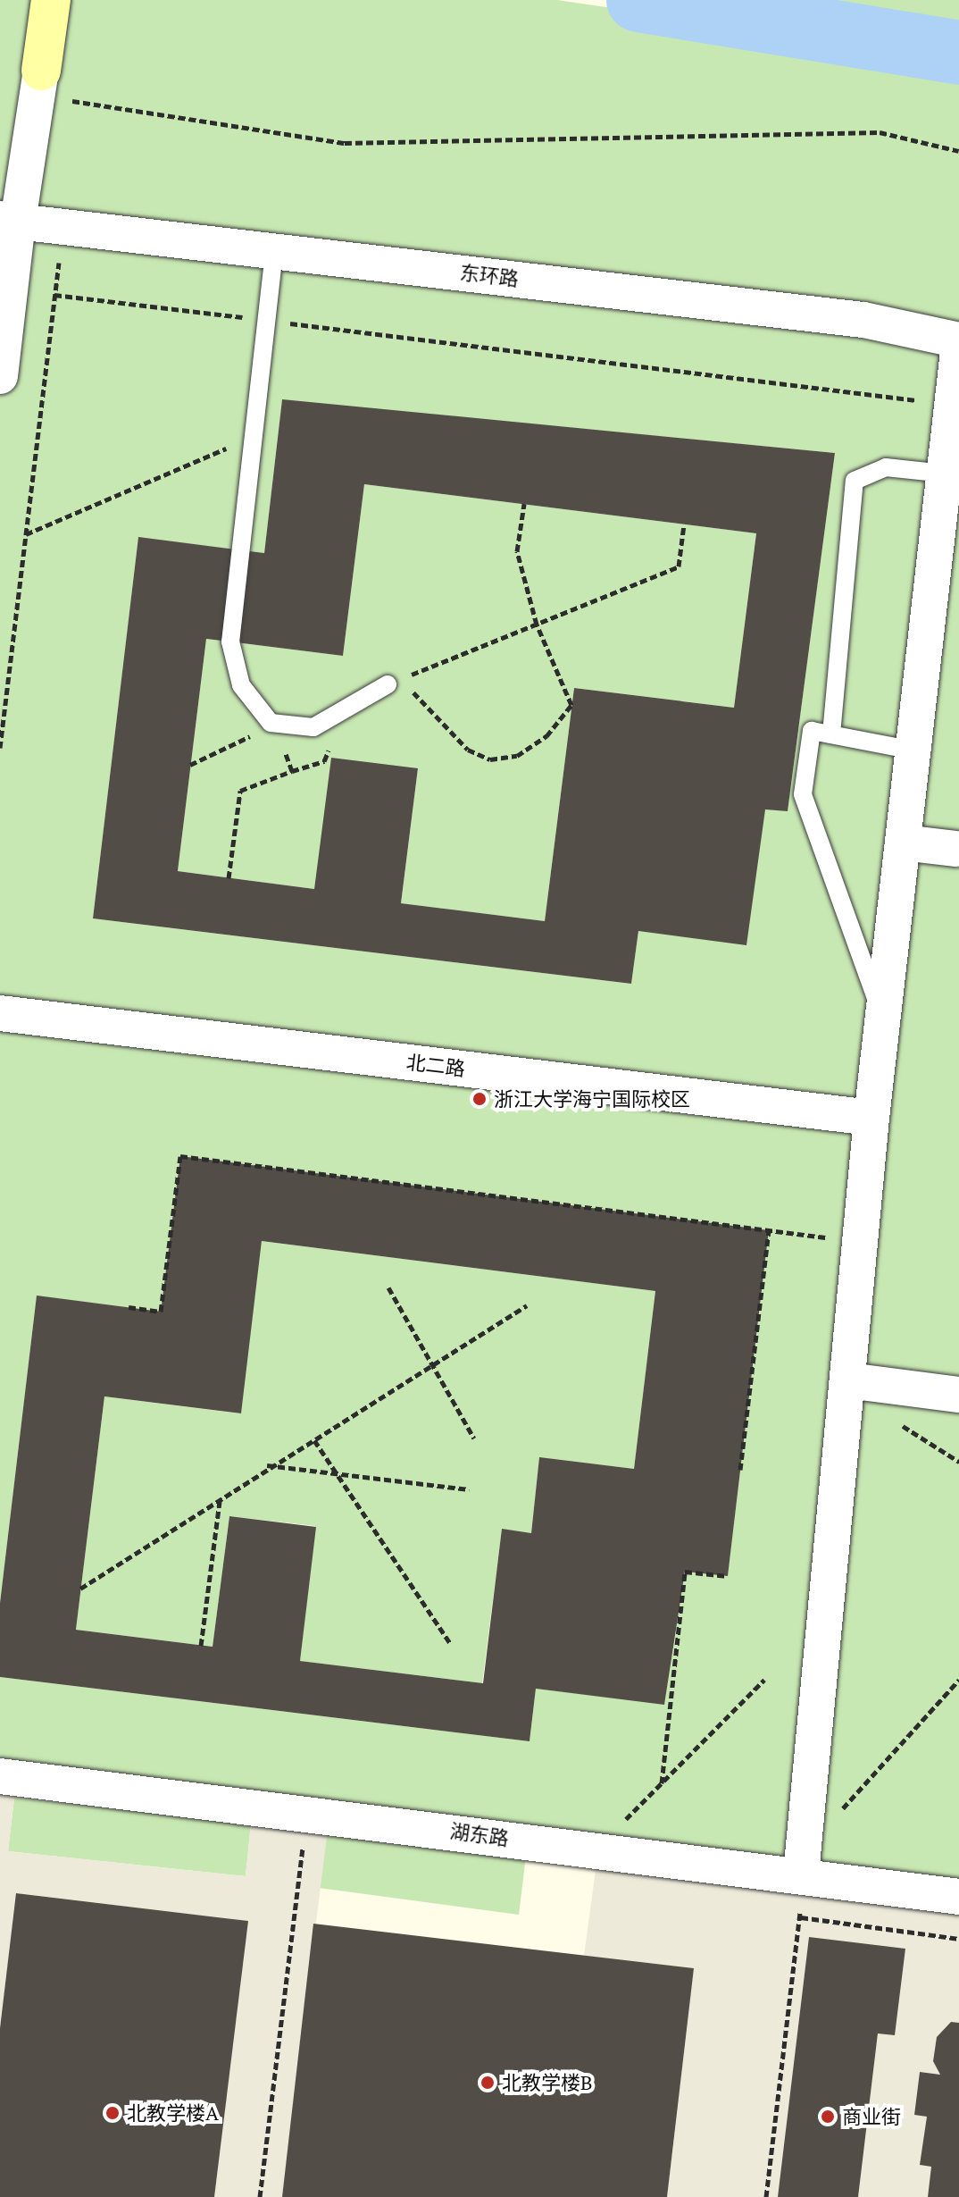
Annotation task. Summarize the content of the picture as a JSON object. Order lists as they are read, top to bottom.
{
  "streets": {
    "street": ["东环路", "北二路", "湖东路"]
  },
  "places": [
    "浙江大学海宁国际校区",
    "北教学楼B",
    "北教学楼A",
    "商业街"
  ]
}
